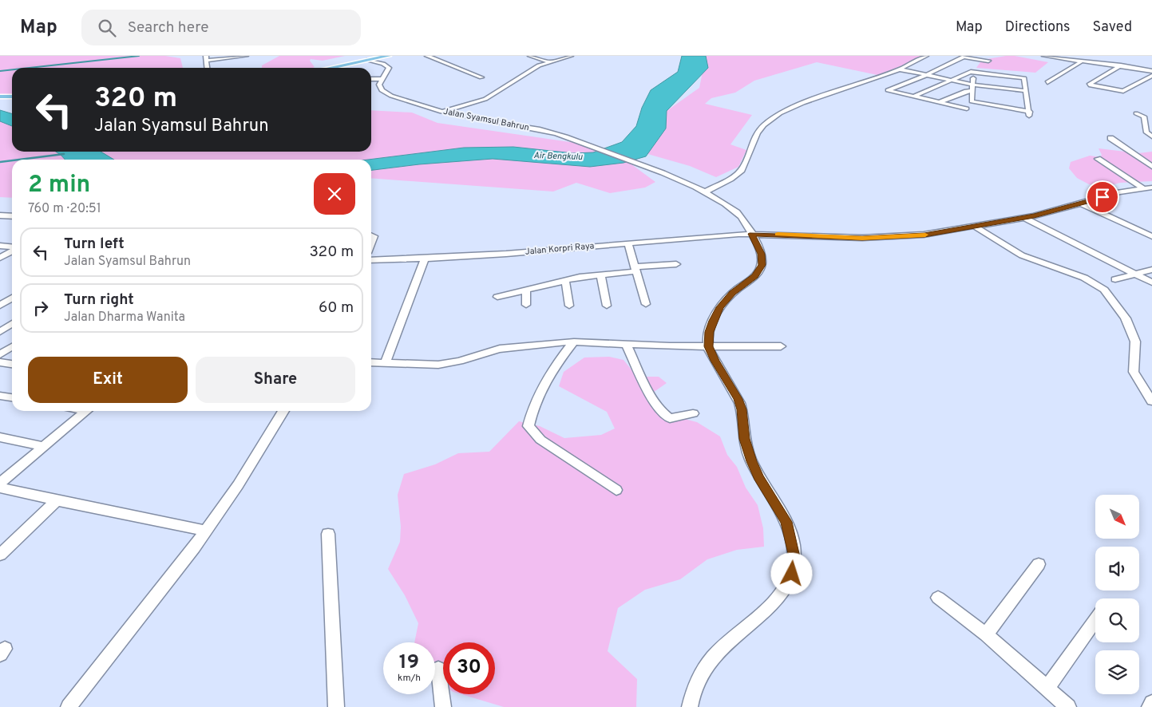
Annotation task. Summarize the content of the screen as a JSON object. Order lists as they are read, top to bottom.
{
  "streets": {
    "street": ["Jalan Syamsul Bahrun", "Jalan Korpri Raya"]
  },
  "water": ["Air Bengkulu"],
  "north": "bottom right",
  "page": {
    "header": "Map",
    "search": "Search here",
    "nav": ["Map", "Directions", "Saved"],
    "turn": ["320 m", "Jalan Syamsul Bahrun"],
    "heading": ["2 min", "760 m · 20:51"],
    "list": [
      {
        "name": "Turn left",
        "note": "Jalan Syamsul Bahrun",
        "value": "320 m"
      },
      {
        "name": "Turn right",
        "note": "Jalan Dharma Wanita",
        "value": "60 m"
      }
    ],
    "buttons": ["Exit", "Share"],
    "speed": "19 km/h",
    "limit": "30"
  }
}
